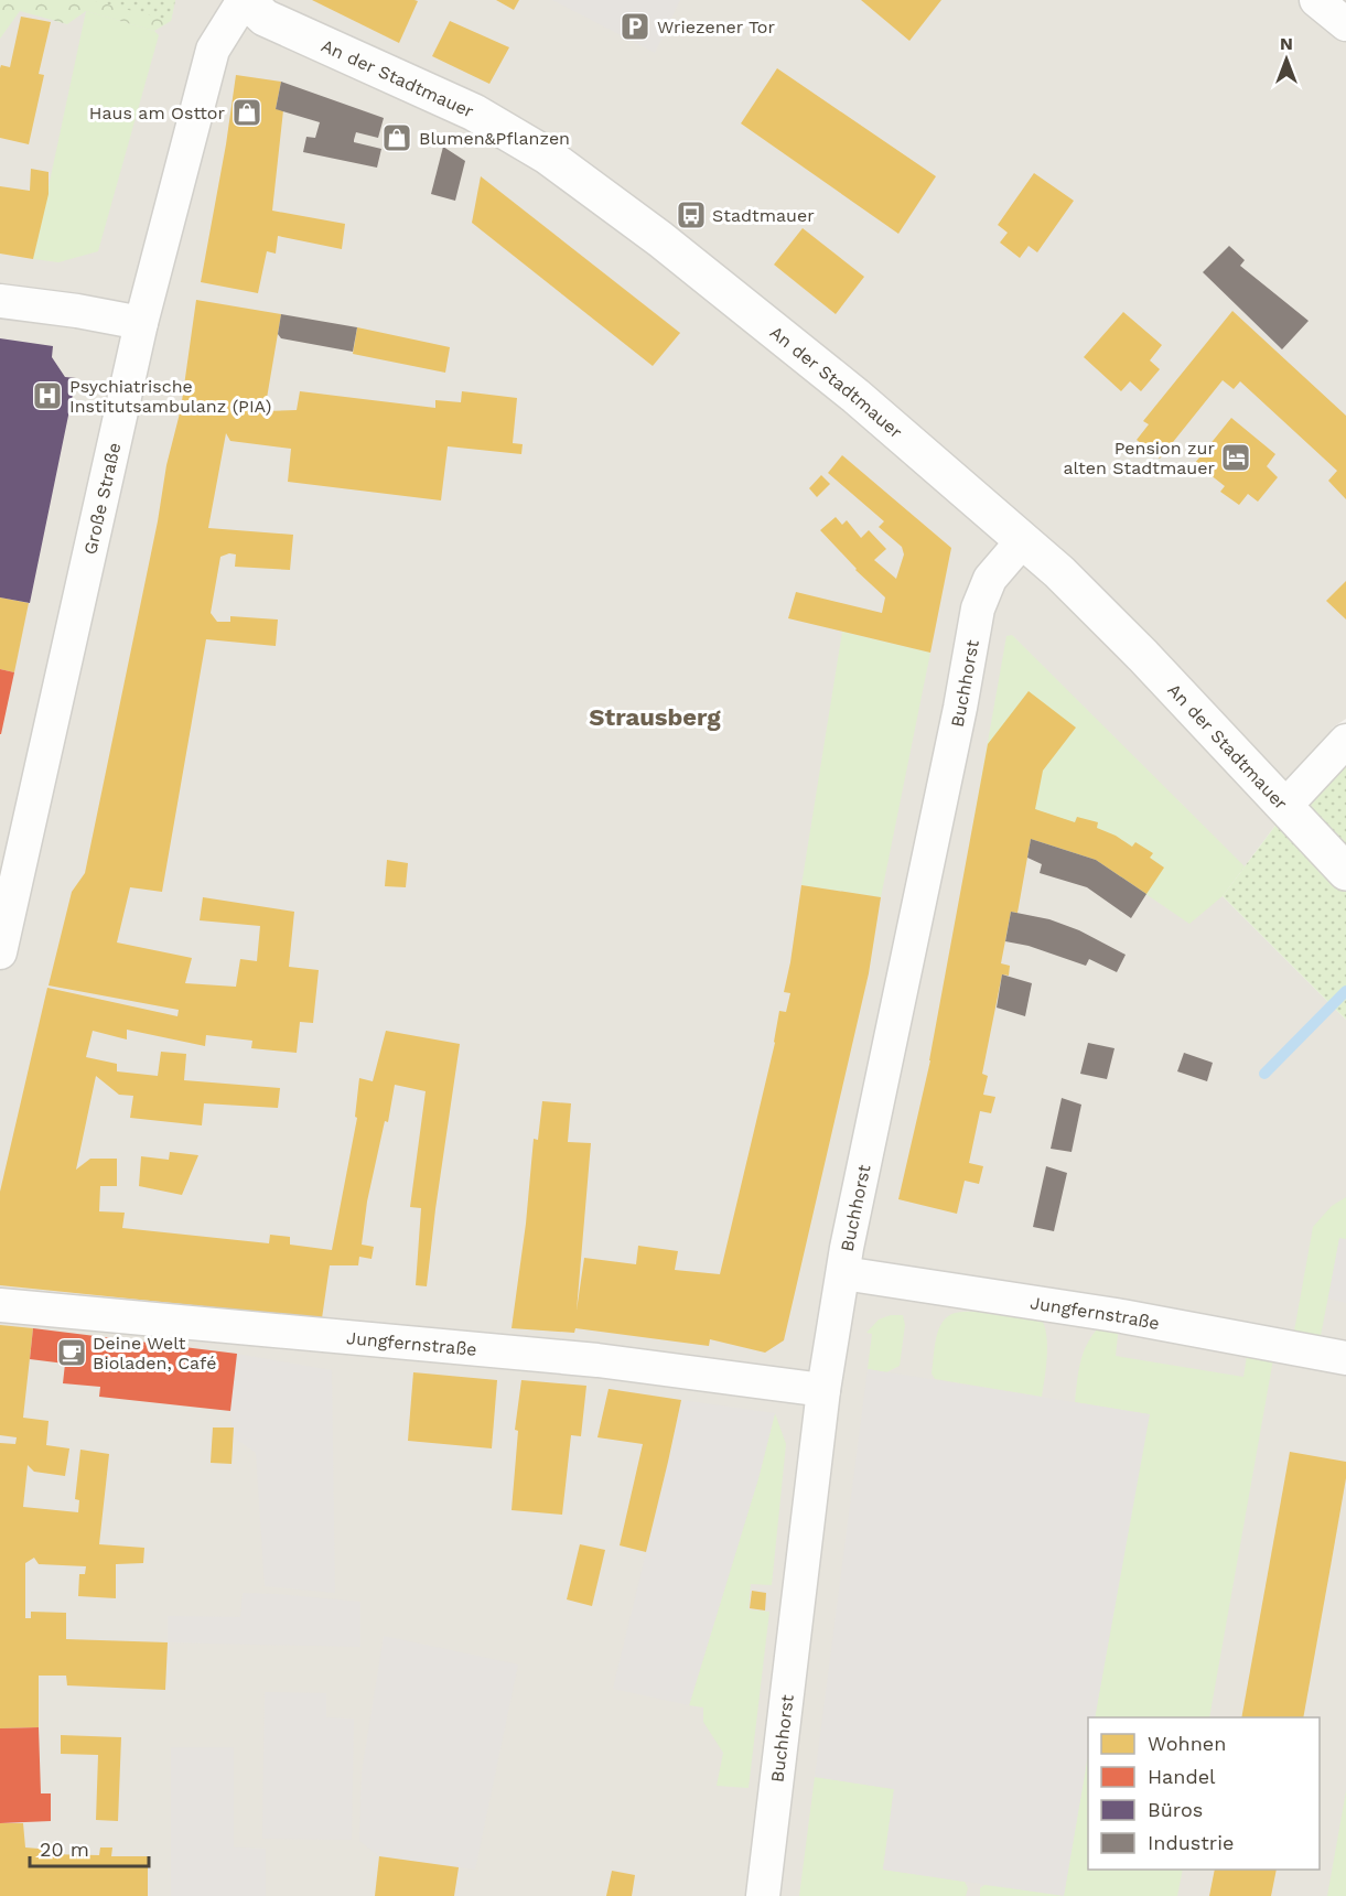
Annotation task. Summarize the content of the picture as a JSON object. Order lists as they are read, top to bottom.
{
  "streets": {
    "street": [
      "An der Stadtmauer",
      "Große Straße",
      "Buchhorst",
      "Jungfernstraße"
    ]
  },
  "crossings": [
    ["An der Stadtmauer", "Große Straße"],
    ["An der Stadtmauer", "Buchhorst"],
    ["Buchhorst", "Jungfernstraße"]
  ],
  "districts": ["Strausberg"],
  "places": {
    "parking": ["Wriezener Tor"],
    "shop": ["Haus am Osttor", "Blumen&Pflanzen"],
    "bus stop": ["Stadtmauer"],
    "hospital": ["Psychiatrische Institutsambulanz (PIA)"],
    "hotel": ["Pension zur alten Stadtmauer"],
    "cafe": ["Deine Welt Bioladen, Café"]
  },
  "legend": [
    "Wohnen",
    "Handel",
    "Büros",
    "Industrie"
  ],
  "scale_bar": "20 m",
  "north": "top"
}
